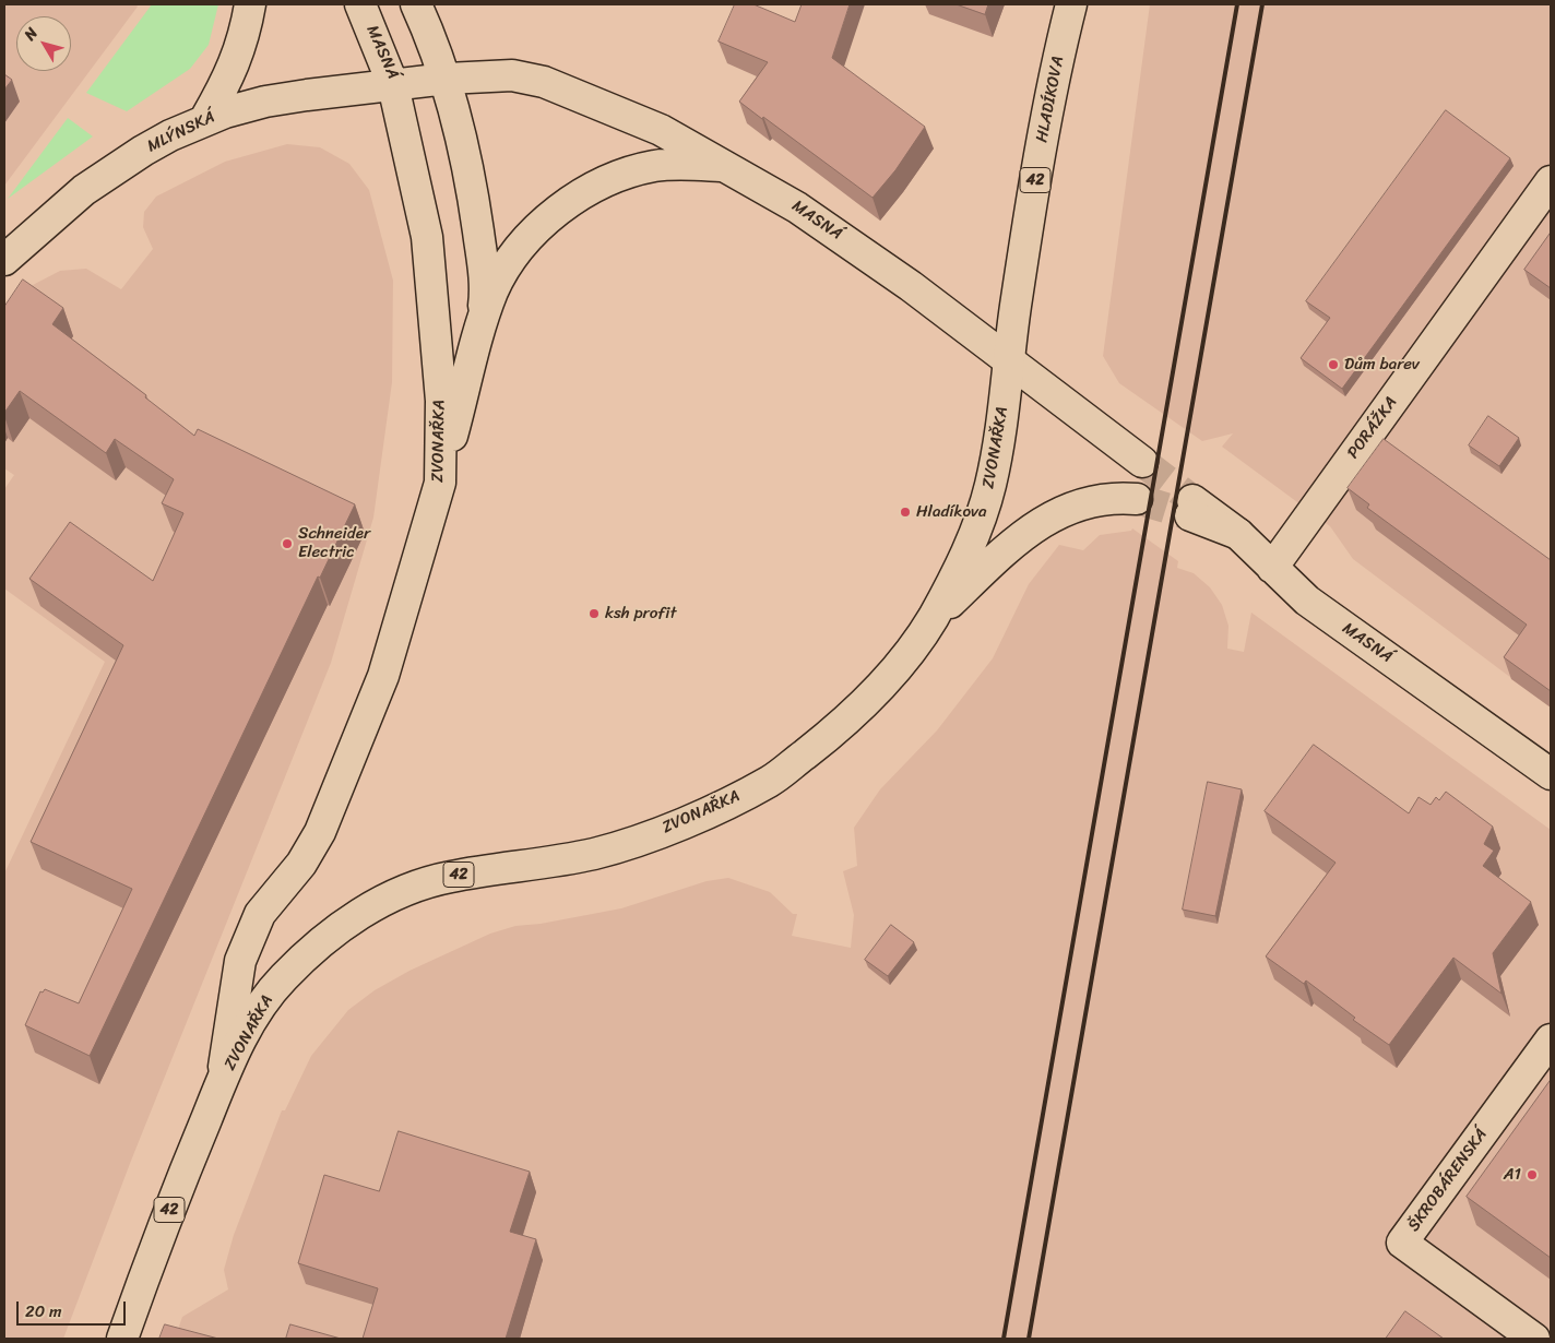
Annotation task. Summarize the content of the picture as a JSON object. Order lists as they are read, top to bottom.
{
  "streets": {
    "street": [
      "MASNÁ",
      "HLADÍKOVA",
      "MLÝNSKÁ",
      "42",
      "PORÁŽKA",
      "ZVONAŘKA",
      "ŠKROBÁRENSKÁ"
    ]
  },
  "crossings": [
    ["MASNÁ", "HLADÍKOVA"],
    ["MASNÁ", "MLÝNSKÁ"],
    ["MASNÁ", "PORÁŽKA"],
    ["MASNÁ", "ZVONAŘKA"],
    ["HLADÍKOVA", "ZVONAŘKA"],
    ["MLÝNSKÁ", "ZVONAŘKA"]
  ],
  "places": [
    "Dům barev",
    "Hladíkova",
    "Schneider Electric",
    "ksh profit",
    "A1"
  ],
  "scale_bar": "20 m",
  "north": "top left"
}
